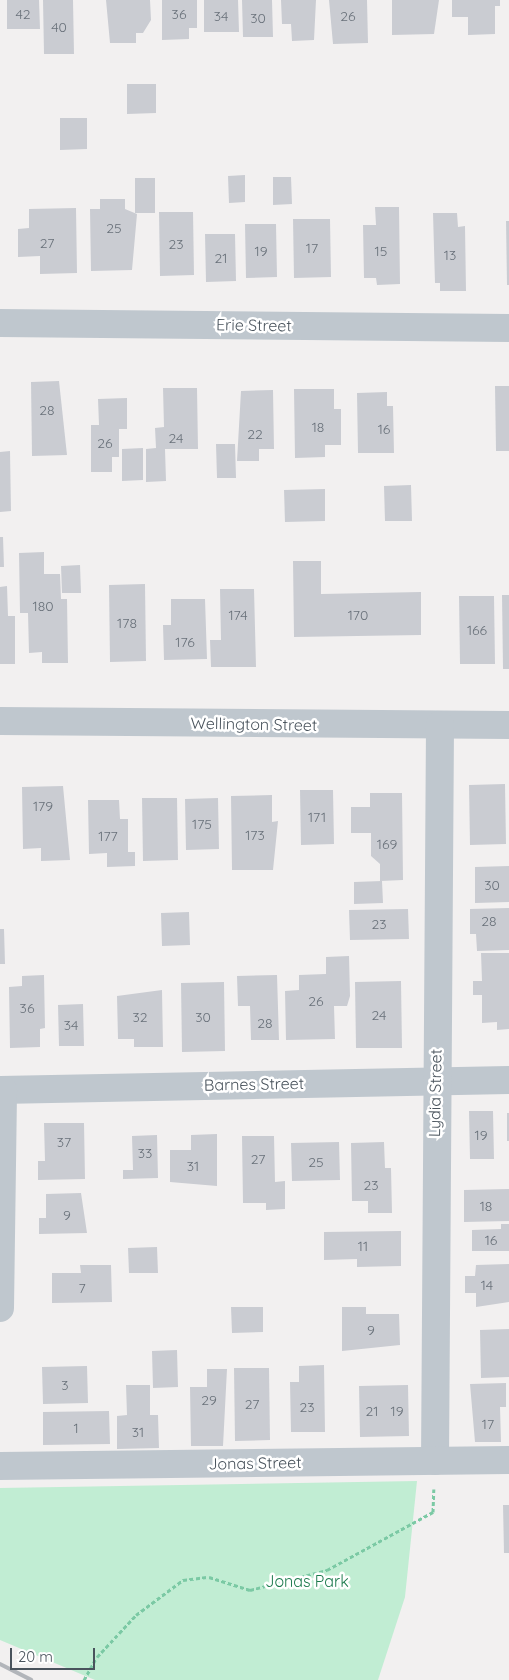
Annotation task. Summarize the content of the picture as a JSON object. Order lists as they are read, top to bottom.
{
  "streets": {
    "street": [
      "Erie Street",
      "Wellington Street",
      "Barnes Street",
      "Lydia Street",
      "Jonas Street"
    ]
  },
  "crossings": [
    ["Wellington Street", "Lydia Street"],
    ["Barnes Street", "Lydia Street"],
    ["Lydia Street", "Jonas Street"]
  ],
  "parks": ["Jonas Park"],
  "house_numbers": [
    "42",
    "36",
    "34",
    "26",
    "30",
    "40",
    "25",
    "27",
    "23",
    "17",
    "19",
    "15",
    "13",
    "21",
    "28",
    "18",
    "16",
    "22",
    "24",
    "26",
    "180",
    "174",
    "170",
    "178",
    "166",
    "176",
    "179",
    "171",
    "175",
    "173",
    "177",
    "169",
    "30",
    "28",
    "23",
    "26",
    "36",
    "24",
    "32",
    "30",
    "28",
    "34",
    "19",
    "37",
    "33",
    "27",
    "25",
    "31",
    "23",
    "18",
    "9",
    "16",
    "11",
    "14",
    "7",
    "9",
    "3",
    "29",
    "27",
    "23",
    "21",
    "19",
    "17",
    "1",
    "31"
  ],
  "scale_bar": "20 m"
}
